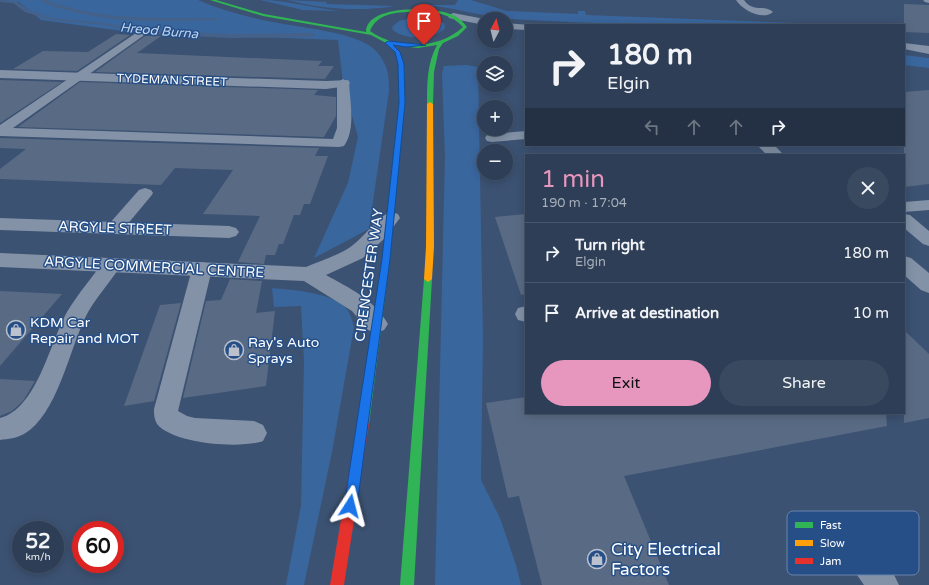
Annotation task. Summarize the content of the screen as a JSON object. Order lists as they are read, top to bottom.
{
  "streets": {
    "main road": ["CIRENCESTER WAY"],
    "street": ["TYDEMAN STREET", "ARGYLE STREET", "ARGYLE COMMERCIAL CENTRE"]
  },
  "crossings": [
    ["ARGYLE COMMERCIAL CENTRE", "CIRENCESTER WAY"]
  ],
  "water": ["Hreod Burna"],
  "places": {
    "shop": ["KDM Car Repair and MOT", "Ray's Auto Sprays", "City Electrical Factors"]
  },
  "legend": ["Fast", "Slow", "Jam"],
  "north": "top",
  "page": {
    "map_buttons": ["+", "−"],
    "turn": ["180 m", "Elgin"],
    "heading": ["1 min", "190 m · 17:04"],
    "list": [
      {
        "name": "Turn right",
        "note": "Elgin",
        "value": "180 m"
      },
      {
        "name": "Arrive at destination",
        "value": "10 m"
      }
    ],
    "buttons": ["Exit", "Share"],
    "speed": "52 km/h",
    "limit": "60"
  }
}
